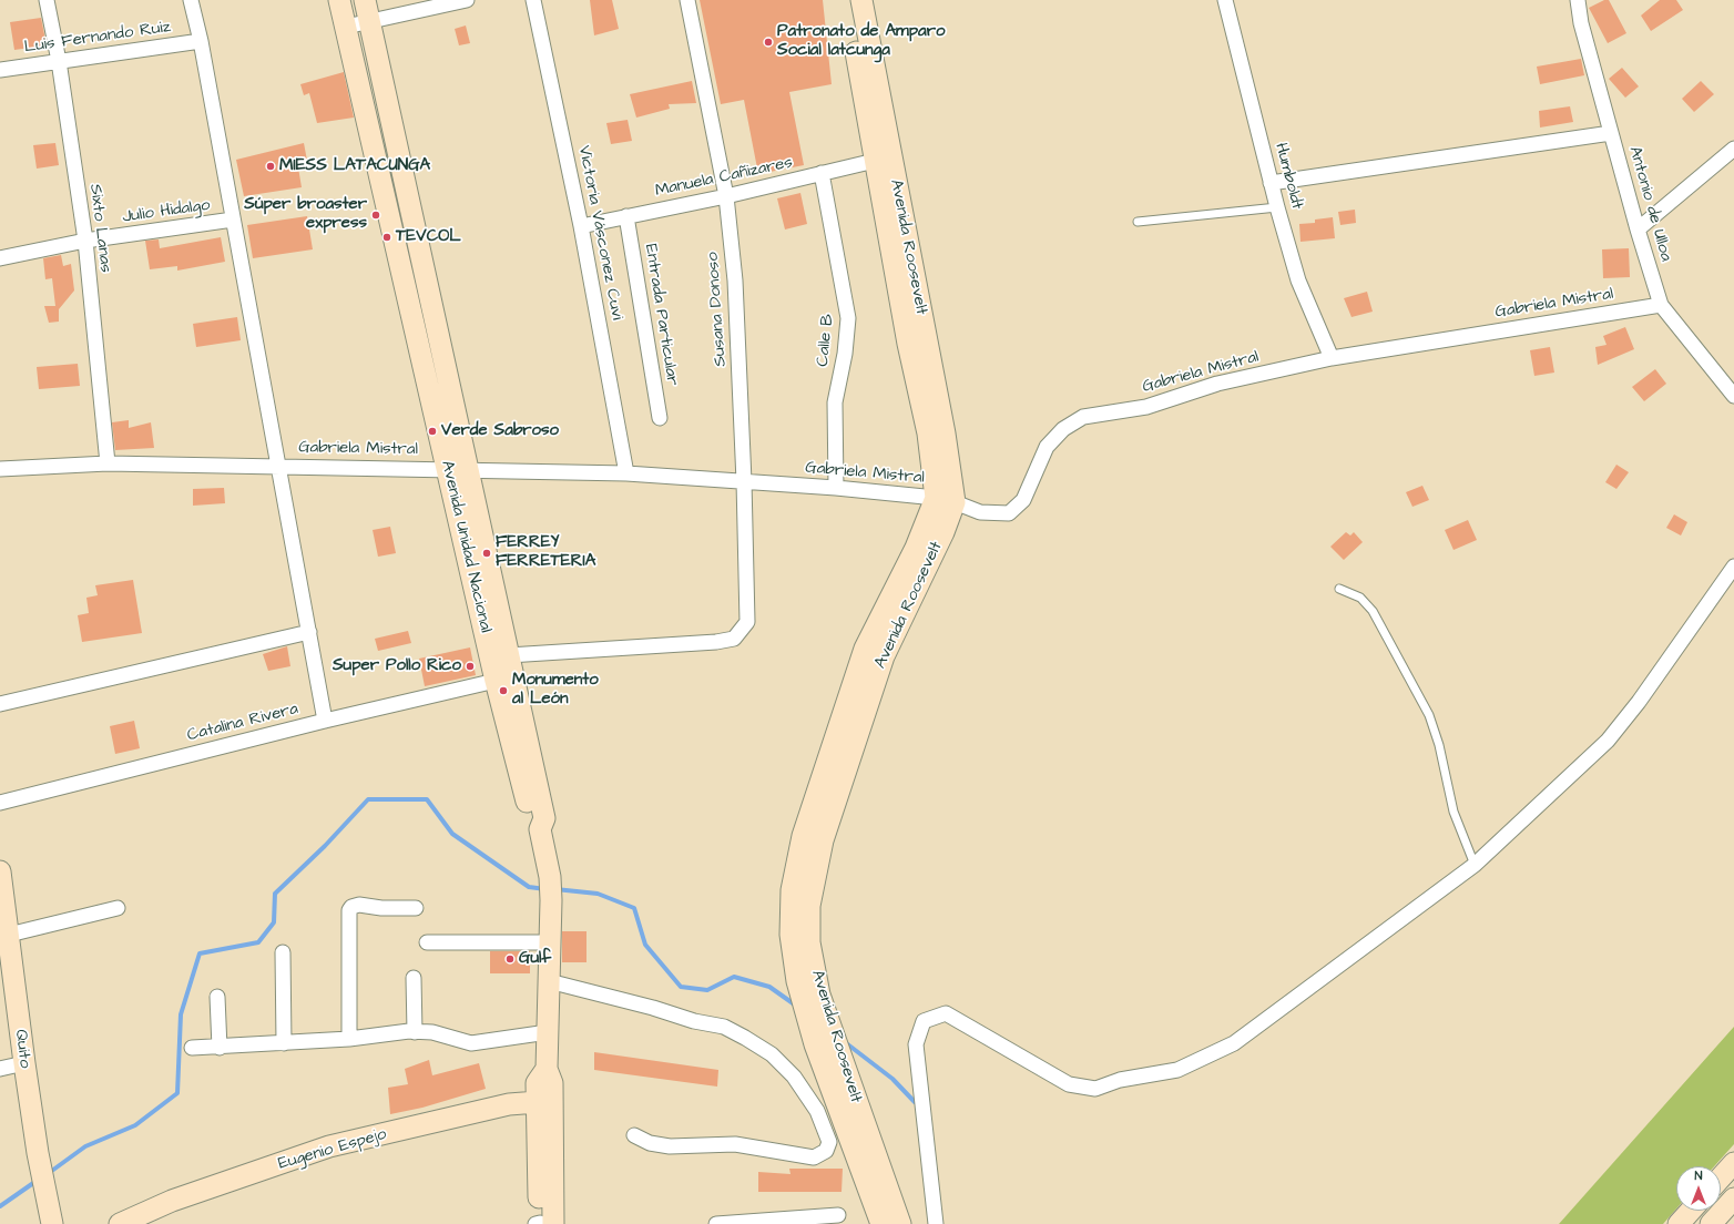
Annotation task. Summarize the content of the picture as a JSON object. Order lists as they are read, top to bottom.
{
  "streets": {
    "street": [
      "Luis Fernando Ruiz",
      "Humboldt",
      "Manuela Cañizares",
      "Antonio de Ulloa",
      "Julio Hidalgo",
      "Sixto Lanas",
      "Victoria Vásconez Cuvi",
      "Avenida Roosevelt",
      "Gabriela Mistral",
      "Susana Donoso",
      "Entrada Particular",
      "Calle B",
      "Avenida Unidad Nacional",
      "Catalina Rivera",
      "Quito",
      "Eugenio Espejo"
    ]
  },
  "crossings": [
    ["Luis Fernando Ruiz", "Sixto Lanas"],
    ["Humboldt", "Gabriela Mistral"],
    ["Manuela Cañizares", "Victoria Vásconez Cuvi"],
    ["Manuela Cañizares", "Avenida Roosevelt"],
    ["Manuela Cañizares", "Susana Donoso"],
    ["Manuela Cañizares", "Entrada Particular"],
    ["Manuela Cañizares", "Calle B"],
    ["Antonio de Ulloa", "Gabriela Mistral"],
    ["Julio Hidalgo", "Sixto Lanas"],
    ["Sixto Lanas", "Gabriela Mistral"],
    ["Victoria Vásconez Cuvi", "Gabriela Mistral"],
    ["Avenida Roosevelt", "Gabriela Mistral"],
    ["Gabriela Mistral", "Susana Donoso"],
    ["Gabriela Mistral", "Calle B"],
    ["Gabriela Mistral", "Avenida Unidad Nacional"],
    ["Susana Donoso", "Avenida Unidad Nacional"],
    ["Avenida Unidad Nacional", "Catalina Rivera"],
    ["Avenida Unidad Nacional", "Eugenio Espejo"]
  ],
  "places": [
    "Patronato de Amparo Social latcunga",
    "MIESS LATACUNGA",
    "Súper broaster express",
    "TEVCOL",
    "Verde Sabroso",
    "FERREY FERRETERIA",
    "Super Pollo Rico",
    "Monumento al León",
    "Gulf"
  ],
  "north": "top"
}
